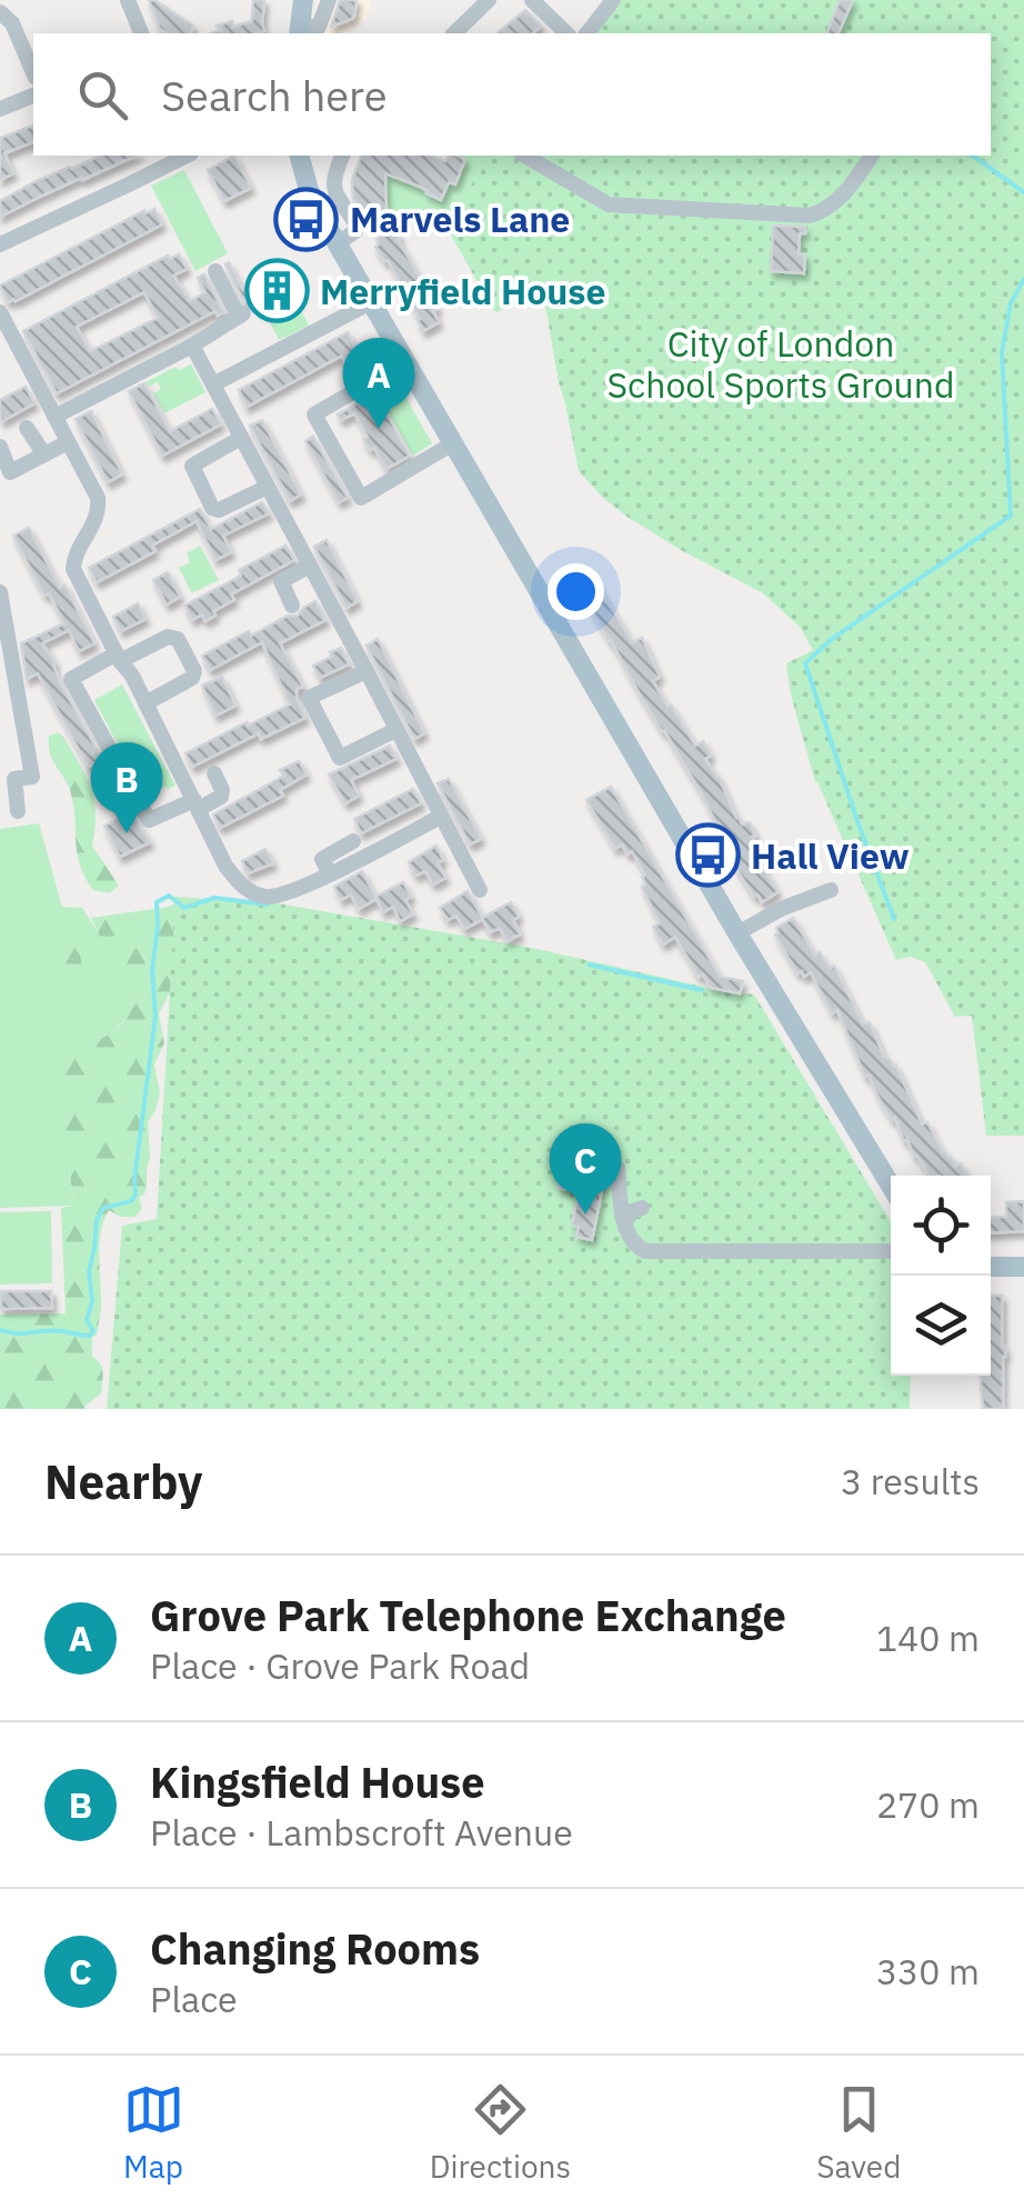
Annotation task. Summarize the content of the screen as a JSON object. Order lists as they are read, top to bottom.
{
  "parks": ["City of London School Sports Ground"],
  "places": {
    "bus stop": ["Marvels Lane", "Hall View"],
    "building": ["Merryfield House"]
  },
  "page": {
    "search": "Search here",
    "pins": ["A", "B", "C"],
    "heading": ["Nearby", "3 results"],
    "list": [
      {
        "mark": "A",
        "name": "Grove Park Telephone Exchange",
        "note": "Place · Grove Park Road",
        "value": "140 m"
      },
      {
        "mark": "B",
        "name": "Kingsfield House",
        "note": "Place · Lambscroft Avenue",
        "value": "270 m"
      },
      {
        "mark": "C",
        "name": "Changing Rooms",
        "note": "Place",
        "value": "330 m"
      }
    ],
    "nav": ["Map", "Directions", "Saved"]
  }
}
